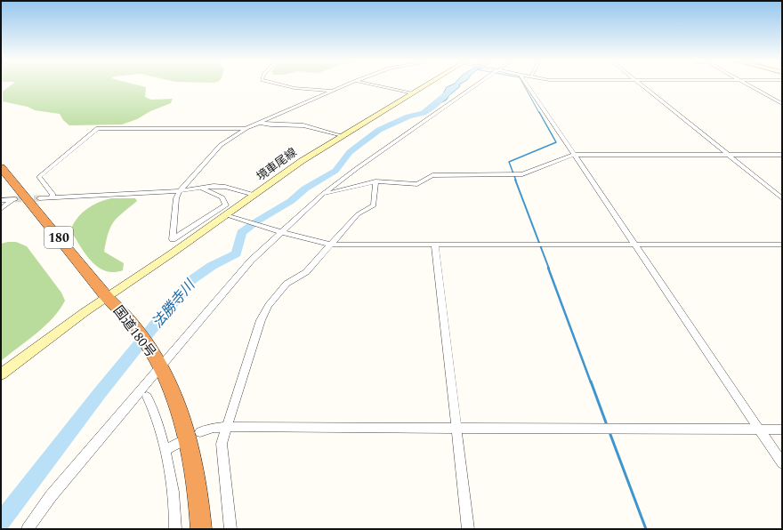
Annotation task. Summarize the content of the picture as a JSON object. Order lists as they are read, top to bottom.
{
  "streets": {
    "highway": ["180", "国道180号"],
    "main road": ["境車尾線"]
  },
  "crossings": [
    ["境車尾線", "国道180号"]
  ],
  "water": ["法勝寺川"]
}
